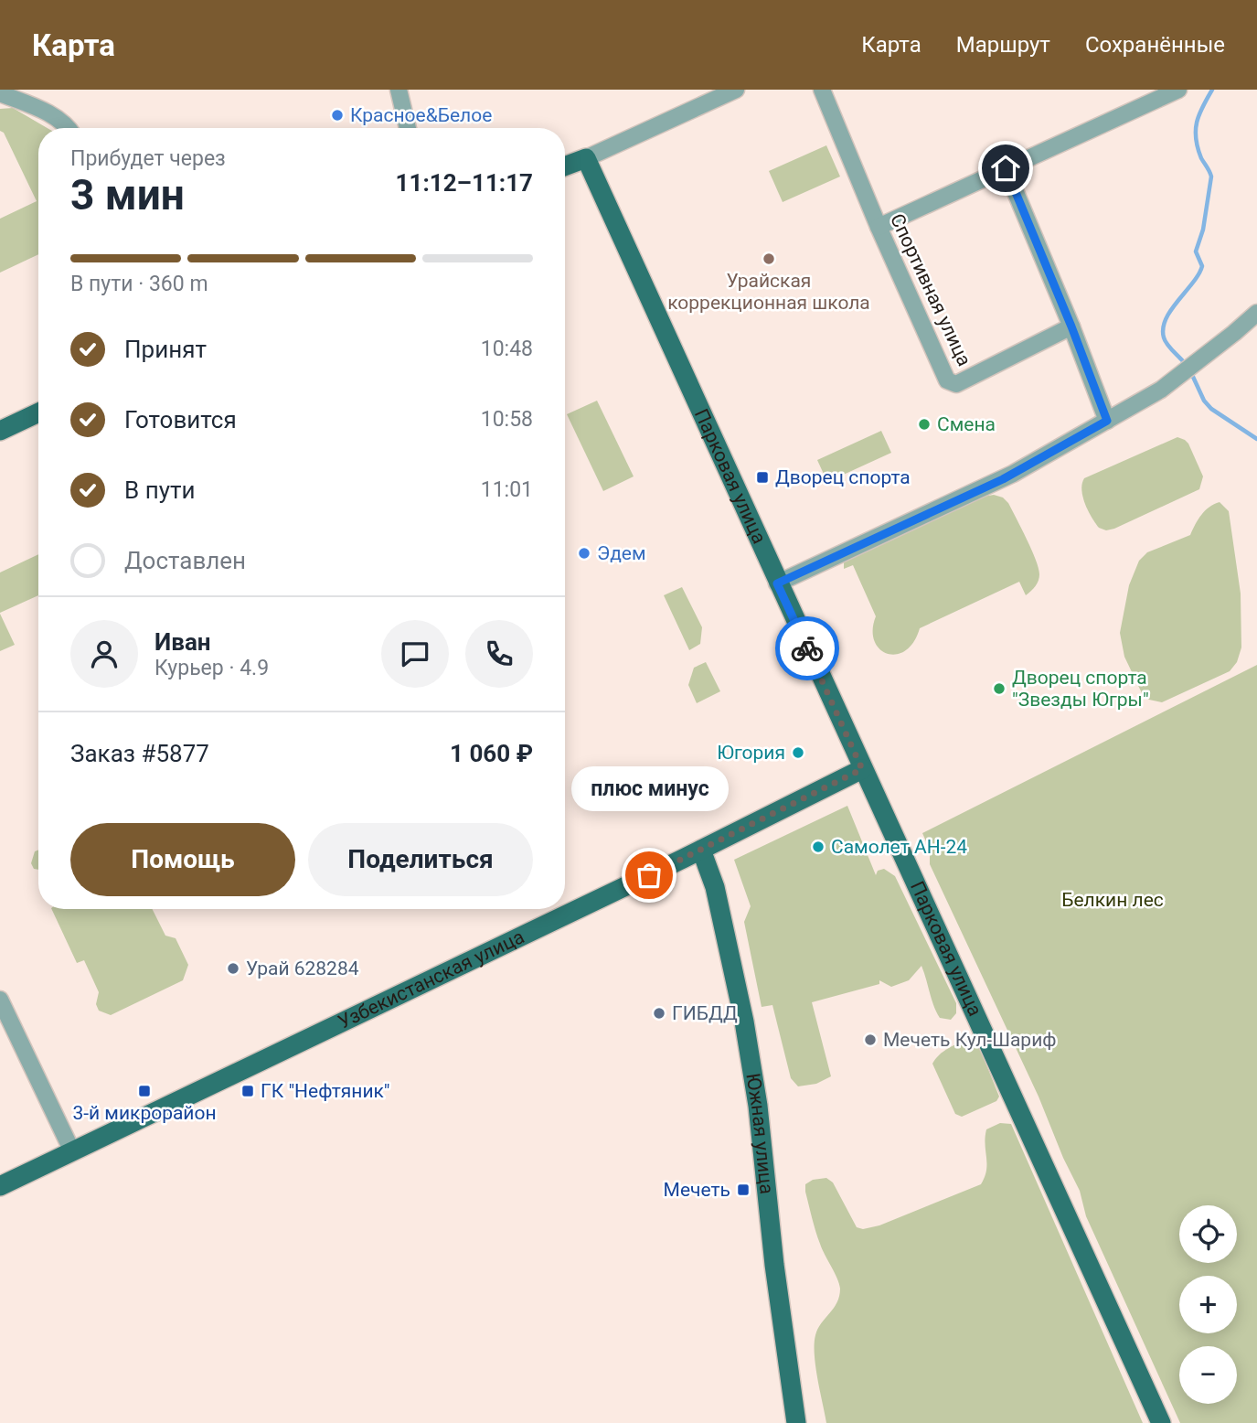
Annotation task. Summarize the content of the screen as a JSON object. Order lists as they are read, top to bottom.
{
  "streets": {
    "main road": ["Парковая улица", "Узбекистанская улица", "Южная улица"],
    "street": ["Спортивная улица"]
  },
  "crossings": [
    ["Парковая улица", "Узбекистанская улица"],
    ["Узбекистанская улица", "Южная улица"]
  ],
  "parks": ["Белкин лес"],
  "places": {
    "other": [
      "Красное&Белое",
      "Урайская коррекционная школа",
      "Смена",
      "Эдем",
      "Дворец спорта \"Звезды Югры\"",
      "Югория",
      "Самолет АН-24",
      "плюс минус",
      "Урай 628284",
      "ГИБДД",
      "Мечеть Кул-Шариф"
    ],
    "transit": [
      "Дворец спорта",
      "3-й микрорайон",
      "ГК \"Нефтяник\"",
      "Мечеть"
    ]
  },
  "page": {
    "header": "Карта",
    "nav": ["Карта", "Маршрут", "Сохранённые"],
    "heading": ["3 мин", "Прибудет через", "11:12–11:17"],
    "panel": [
      "Иван",
      "Курьер · 4.9",
      "Заказ #5877",
      "1 060 ₽"
    ],
    "bar": "В пути · 360 m",
    "list": [
      ["Принят", "10:48"],
      ["Готовится", "10:58"],
      ["В пути", "11:01"],
      "Доставлен"
    ],
    "bubble": "плюс минус",
    "buttons": ["Помощь", "Поделиться"],
    "map_buttons": ["+", "−"]
  }
}
